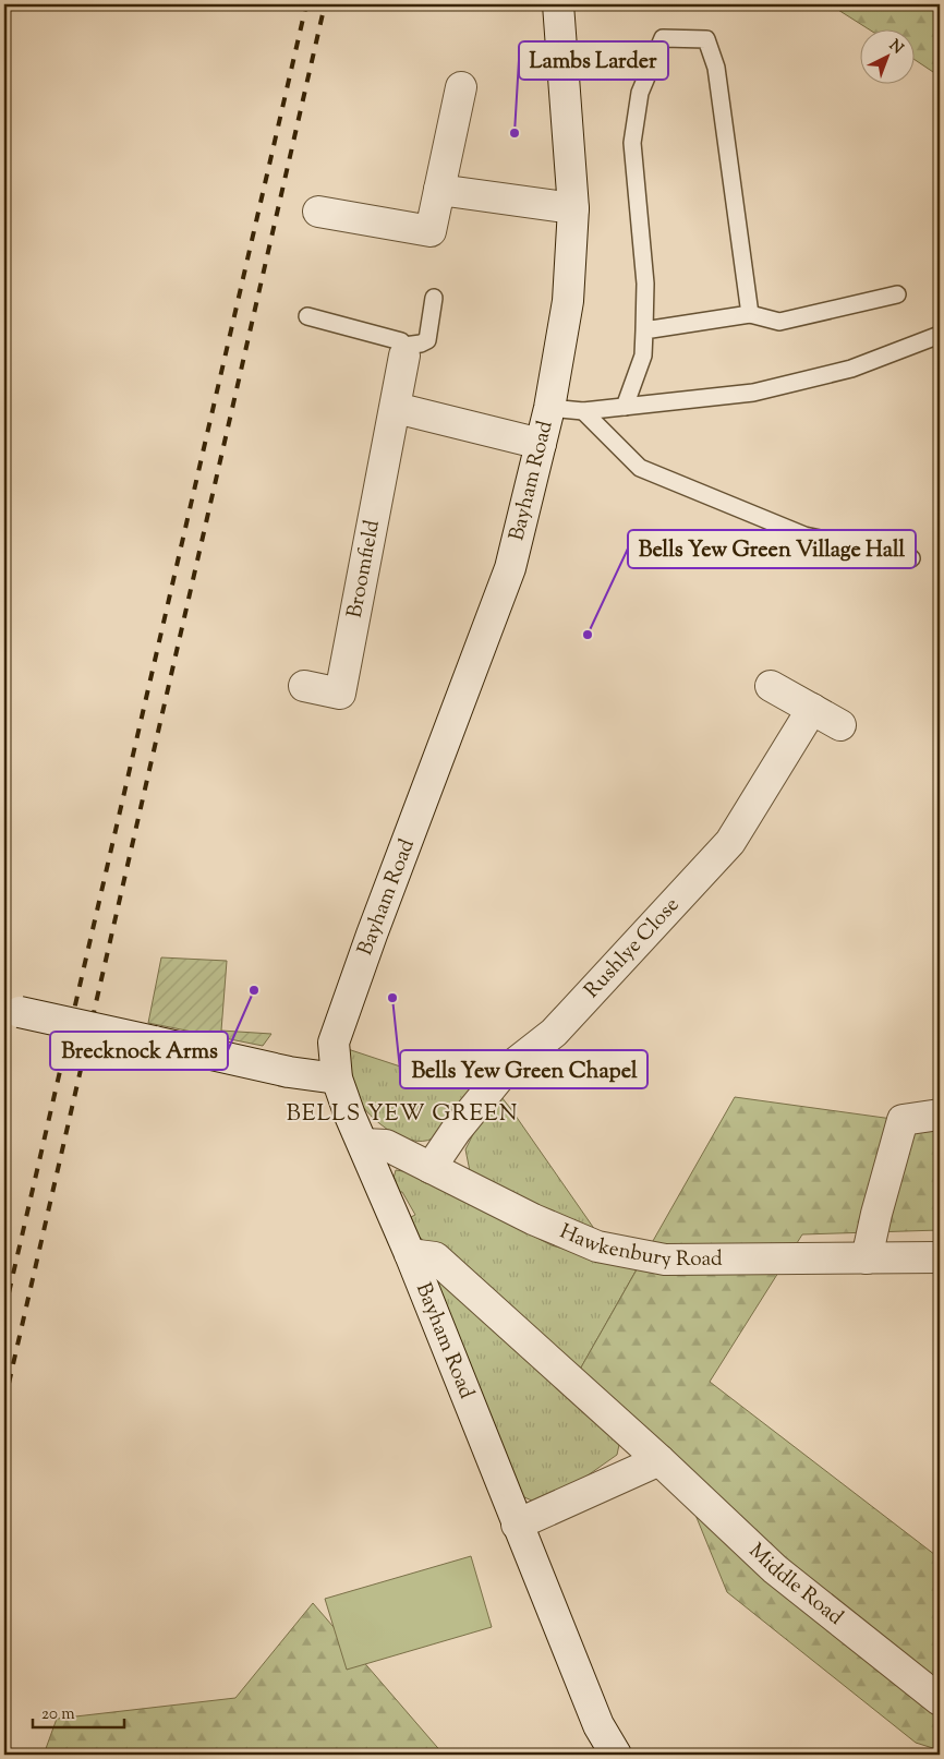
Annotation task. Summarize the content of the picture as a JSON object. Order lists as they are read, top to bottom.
{
  "streets": {
    "street": [
      "Bayham Road",
      "Broomfield",
      "Rushlye Close",
      "Hawkenbury Road",
      "Middle Road"
    ]
  },
  "crossings": [
    ["Bayham Road", "Hawkenbury Road"],
    ["Bayham Road", "Middle Road"],
    ["Rushlye Close", "Hawkenbury Road"]
  ],
  "districts": ["BELLS YEW GREEN"],
  "places": [
    "Lambs Larder",
    "Bells Yew Green Village Hall",
    "Brecknock Arms",
    "Bells Yew Green Chapel"
  ],
  "scale_bar": "20 m",
  "north": "top right"
}
